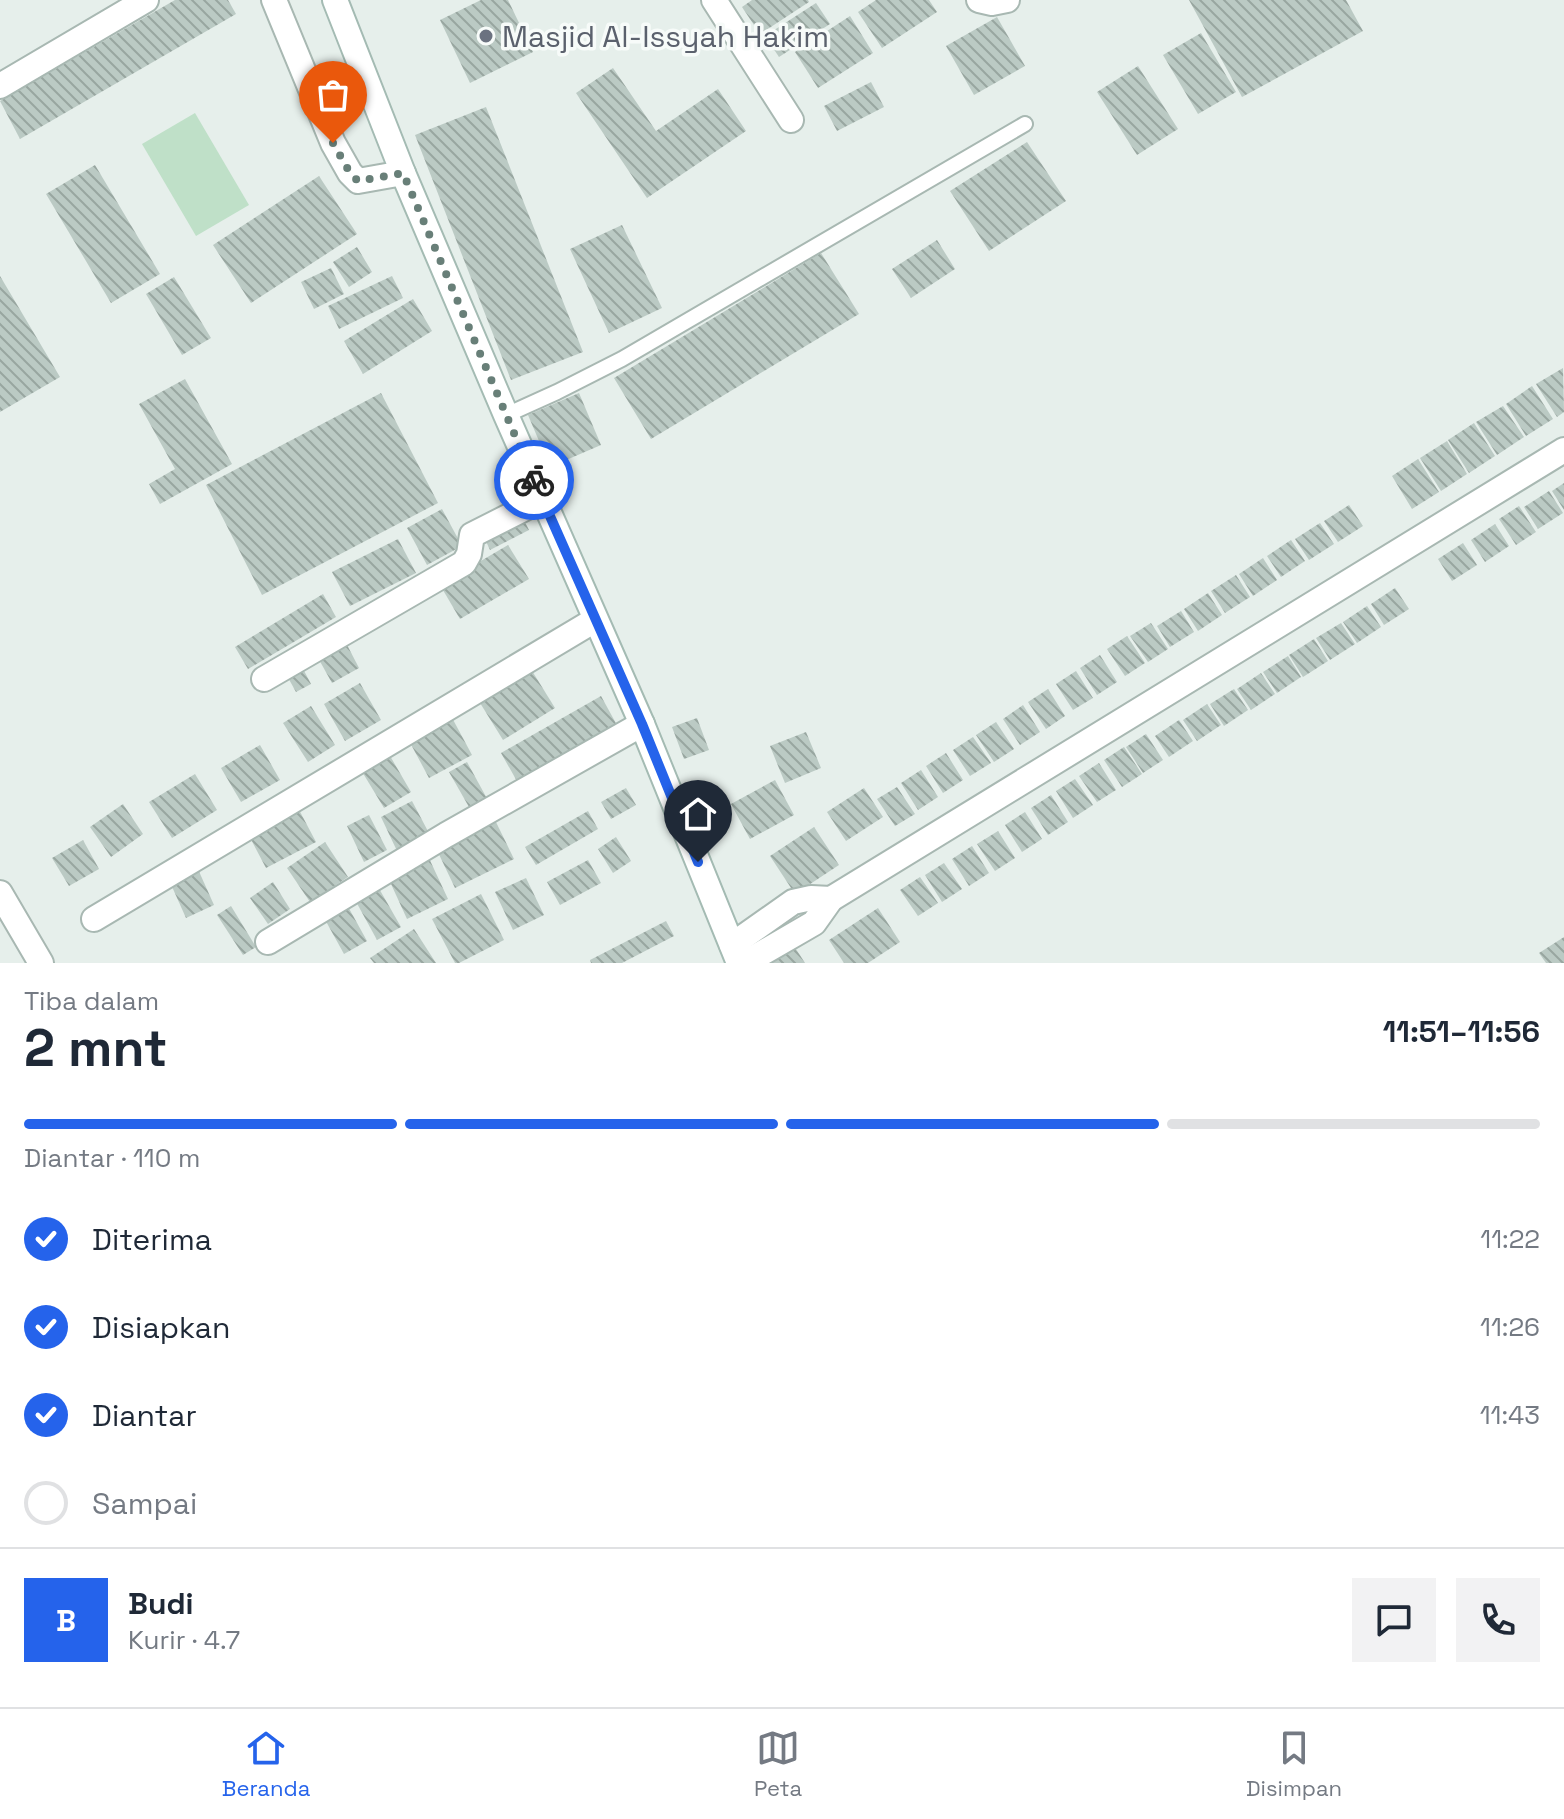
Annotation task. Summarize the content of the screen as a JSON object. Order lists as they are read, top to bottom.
{
  "places": ["Masjid Al-Issyah Hakim"],
  "page": {
    "heading": ["2 mnt", "Tiba dalam", "11:51–11:56"],
    "panel": ["Budi", "Kurir · 4.7"],
    "bar": "Diantar · 110 m",
    "list": [
      ["Diterima", "11:22"],
      ["Disiapkan", "11:26"],
      ["Diantar", "11:43"],
      "Sampai"
    ],
    "round": "B",
    "tabs": ["Beranda", "Peta", "Disimpan"]
  }
}
